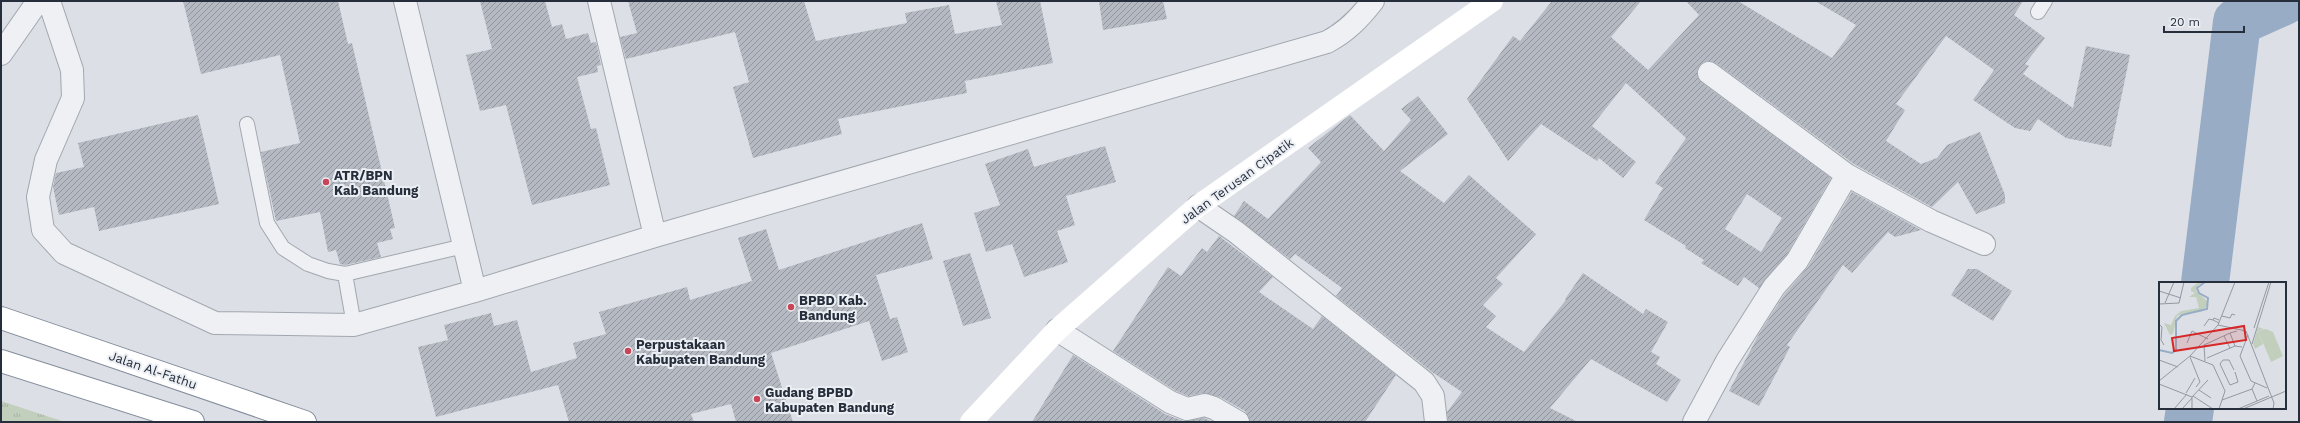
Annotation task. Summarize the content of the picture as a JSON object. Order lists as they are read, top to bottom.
{
  "streets": {
    "main road": ["Jalan Terusan Cipatik", "Jalan Al-Fathu"]
  },
  "places": [
    "ATR/BPN Kab Bandung",
    "BPBD Kab. Bandung",
    "Perpustakaan Kabupaten Bandung",
    "Gudang BPBD Kabupaten Bandung"
  ],
  "scale_bar": "20 m"
}
